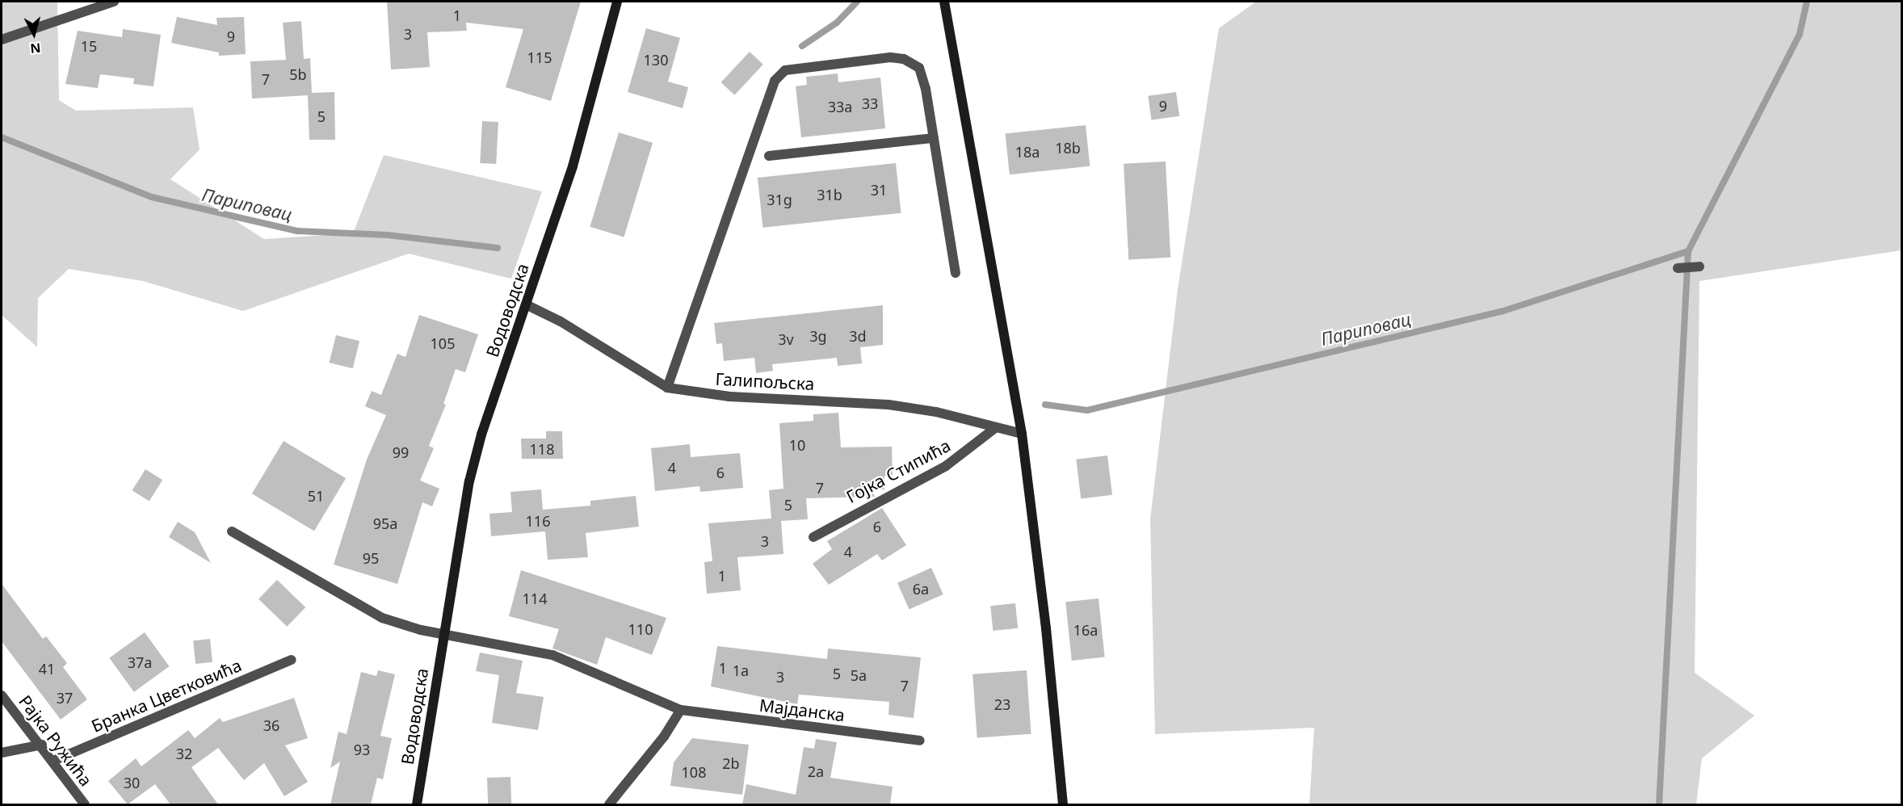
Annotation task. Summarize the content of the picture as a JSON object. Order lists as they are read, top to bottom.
{
  "streets": {
    "street": [
      "Водоводска",
      "Галипољска",
      "Гојка Стипића",
      "Бранка Цветковића",
      "Мајданска",
      "Рајка Ружића"
    ]
  },
  "crossings": [
    ["Водоводска", "Галипољска"],
    ["Галипољска", "Гојка Стипића"],
    ["Бранка Цветковића", "Рајка Ружића"]
  ],
  "water": ["Париповац"],
  "house_numbers": [
    "1",
    "3",
    "9",
    "15",
    "115",
    "130",
    "5b",
    "7",
    "33",
    "9",
    "33a",
    "5",
    "18b",
    "18a",
    "31",
    "31b",
    "31g",
    "3g",
    "3d",
    "3v",
    "105",
    "10",
    "118",
    "99",
    "4",
    "6",
    "7",
    "51",
    "5",
    "116",
    "95a",
    "6",
    "3",
    "4",
    "95",
    "1",
    "6a",
    "114",
    "110",
    "16a",
    "37a",
    "1",
    "41",
    "1a",
    "5",
    "5a",
    "3",
    "7",
    "37",
    "23",
    "36",
    "93",
    "32",
    "2b",
    "2a",
    "108",
    "30"
  ],
  "north": "bottom"
}
